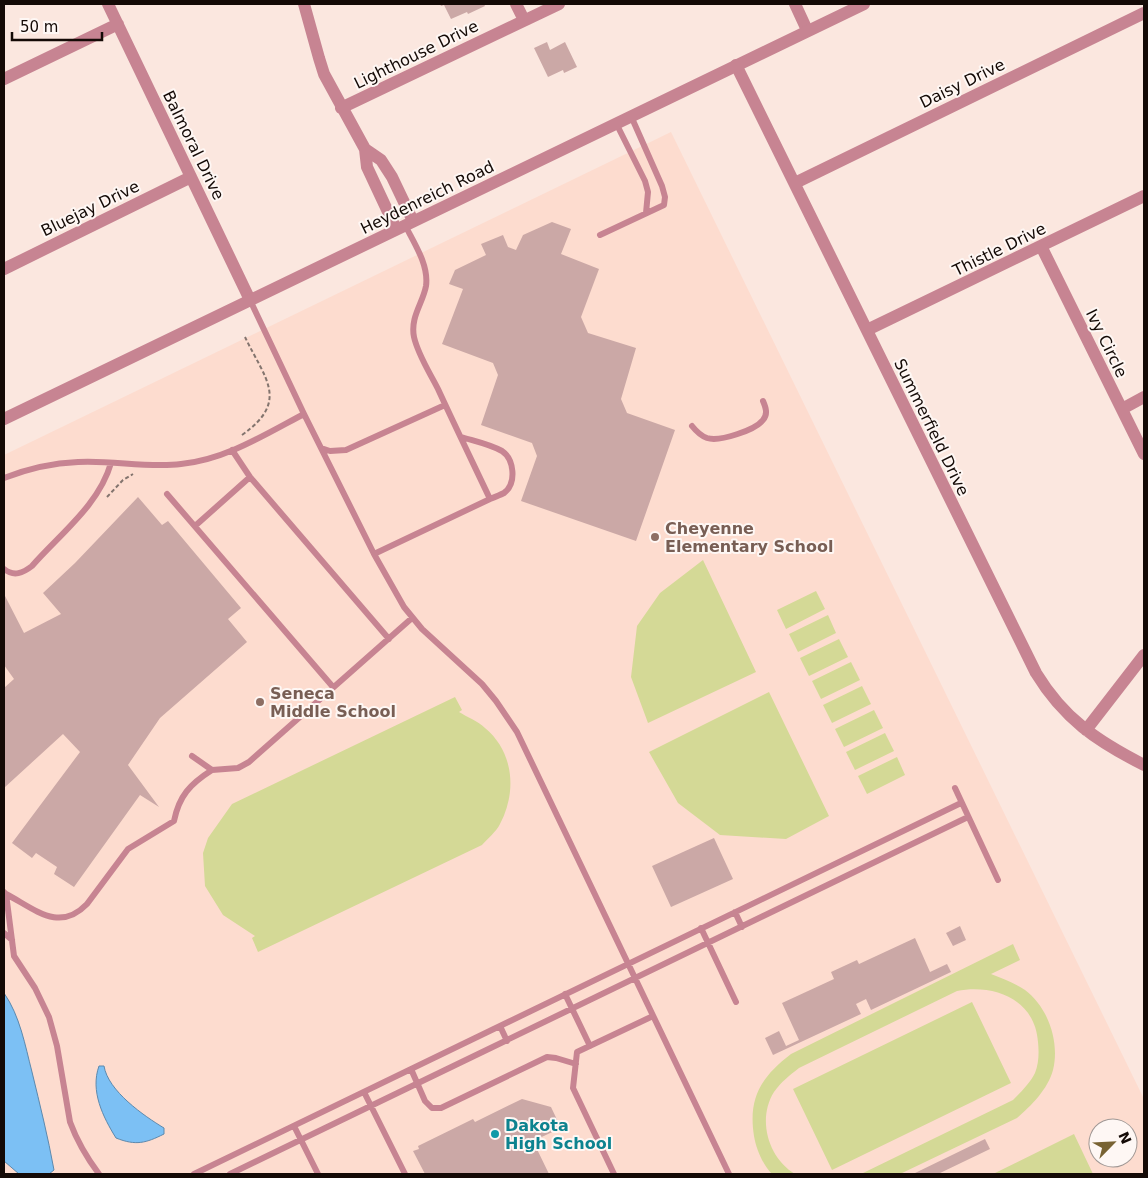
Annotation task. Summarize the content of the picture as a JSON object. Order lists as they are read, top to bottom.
{
  "streets": {
    "street": [
      "Lighthouse Drive",
      "Daisy Drive",
      "Balmoral Drive",
      "Heydenreich Road",
      "Bluejay Drive",
      "Thistle Drive",
      "Ivy Circle",
      "Summerfield Drive"
    ]
  },
  "crossings": [
    ["Daisy Drive", "Summerfield Drive"],
    ["Balmoral Drive", "Heydenreich Road"],
    ["Balmoral Drive", "Bluejay Drive"],
    ["Heydenreich Road", "Summerfield Drive"],
    ["Thistle Drive", "Ivy Circle"],
    ["Thistle Drive", "Summerfield Drive"]
  ],
  "places": ["Cheyenne Elementary School", "Seneca Middle School", "Dakota High School"],
  "scale_bar": "50 m",
  "north": "top right"
}
